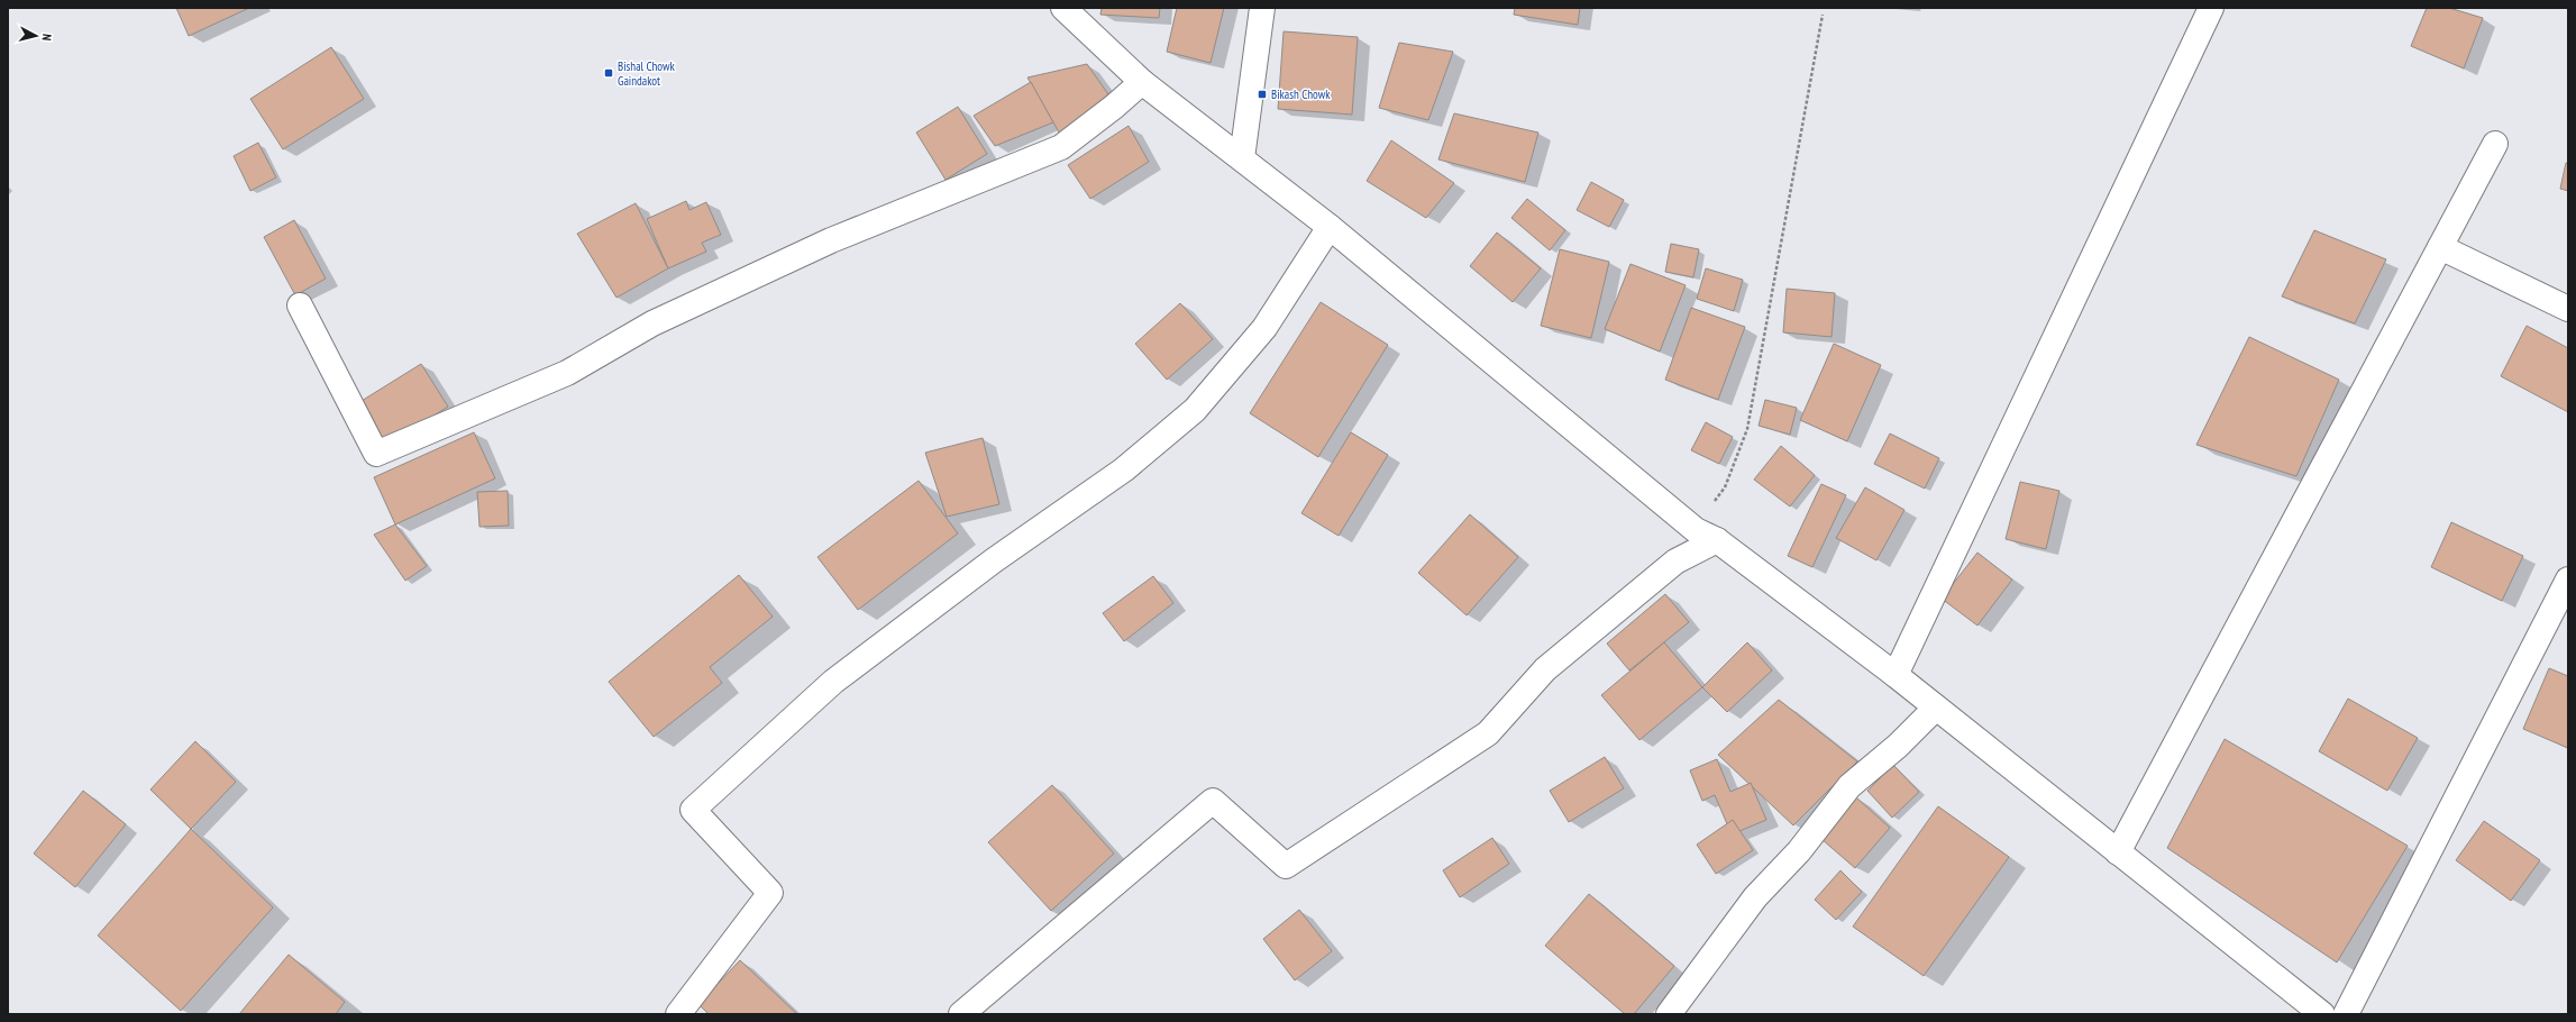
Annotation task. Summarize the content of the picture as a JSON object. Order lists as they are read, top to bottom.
{
  "places": {
    "transit": ["Bishal Chowk Gaindakot", "Bikash Chowk"]
  },
  "north": "right"
}
